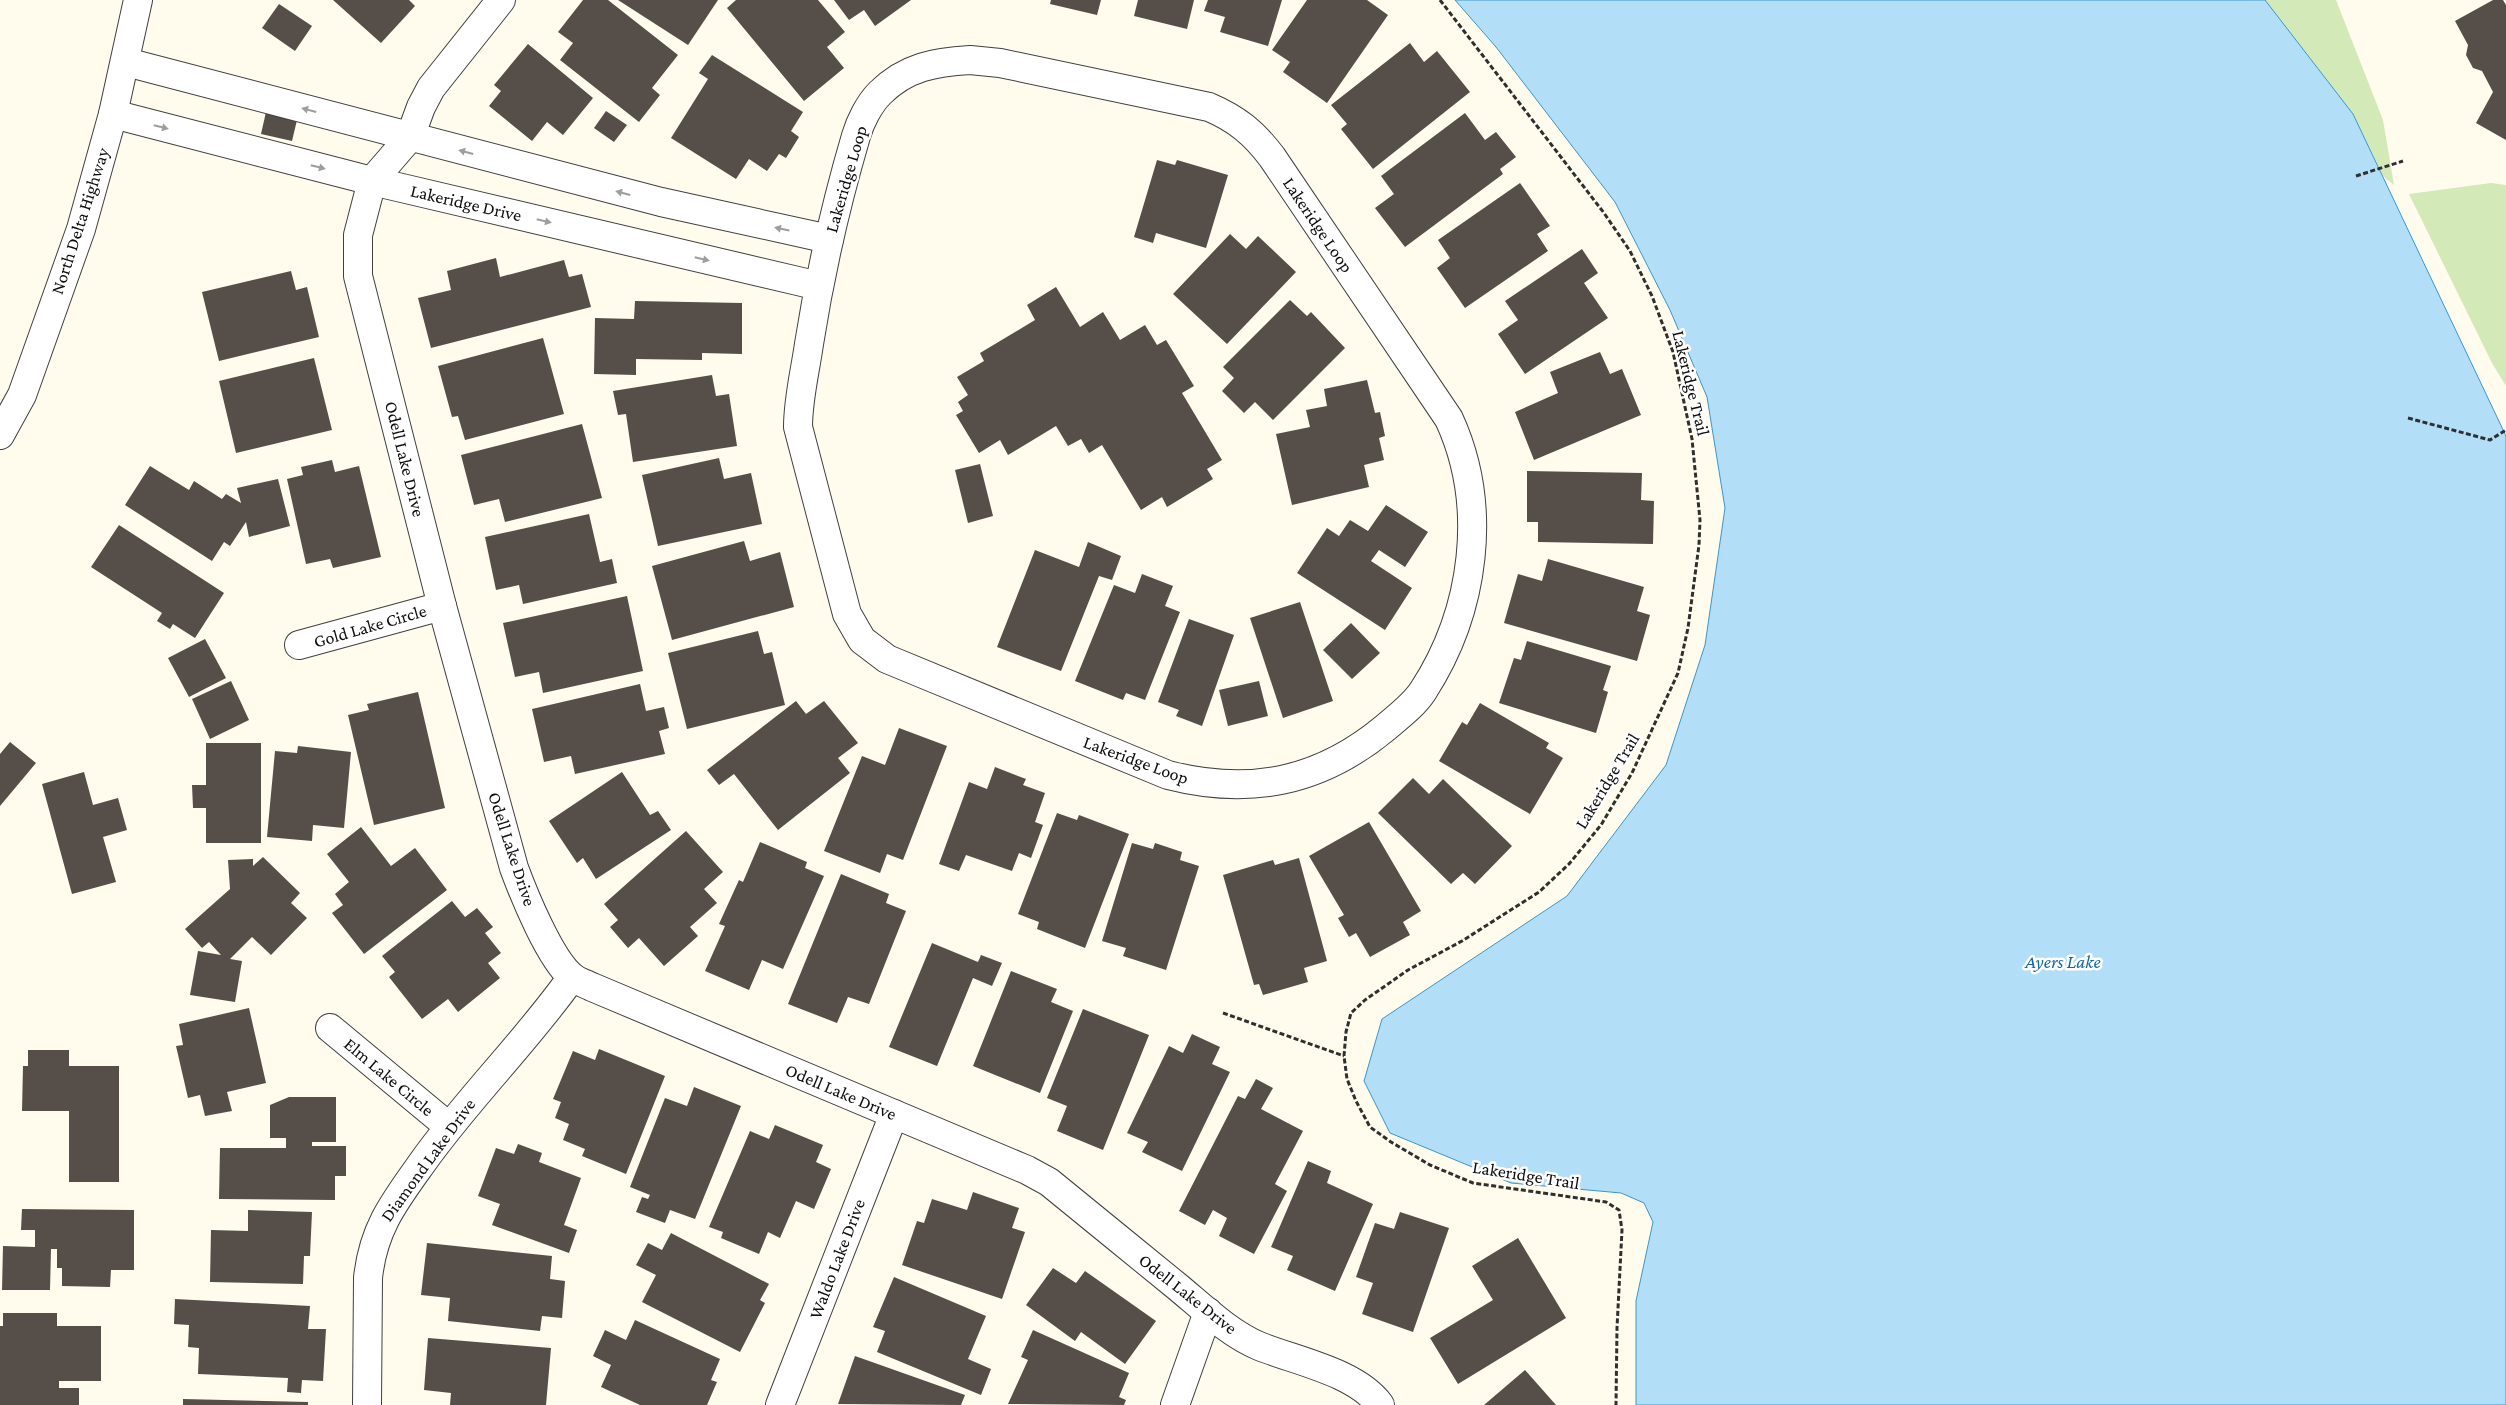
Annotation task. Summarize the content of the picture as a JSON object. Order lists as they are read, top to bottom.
{
  "streets": {
    "street": [
      "Lakeridge Loop",
      "Lakeridge Drive",
      "North Delta Highway",
      "Odell Lake Drive",
      "Gold Lake Circle",
      "Elm Lake Circle",
      "Diamond Lake Drive",
      "Waldo Lake Drive"
    ],
    "path": ["Lakeridge Trail"]
  },
  "crossings": [
    ["Lakeridge Loop", "Lakeridge Drive"],
    ["Lakeridge Drive", "North Delta Highway"],
    ["Lakeridge Drive", "Odell Lake Drive"],
    ["Odell Lake Drive", "Gold Lake Circle"],
    ["Odell Lake Drive", "Diamond Lake Drive"],
    ["Odell Lake Drive", "Waldo Lake Drive"],
    ["Elm Lake Circle", "Diamond Lake Drive"]
  ],
  "water": ["Ayers Lake"]
}
